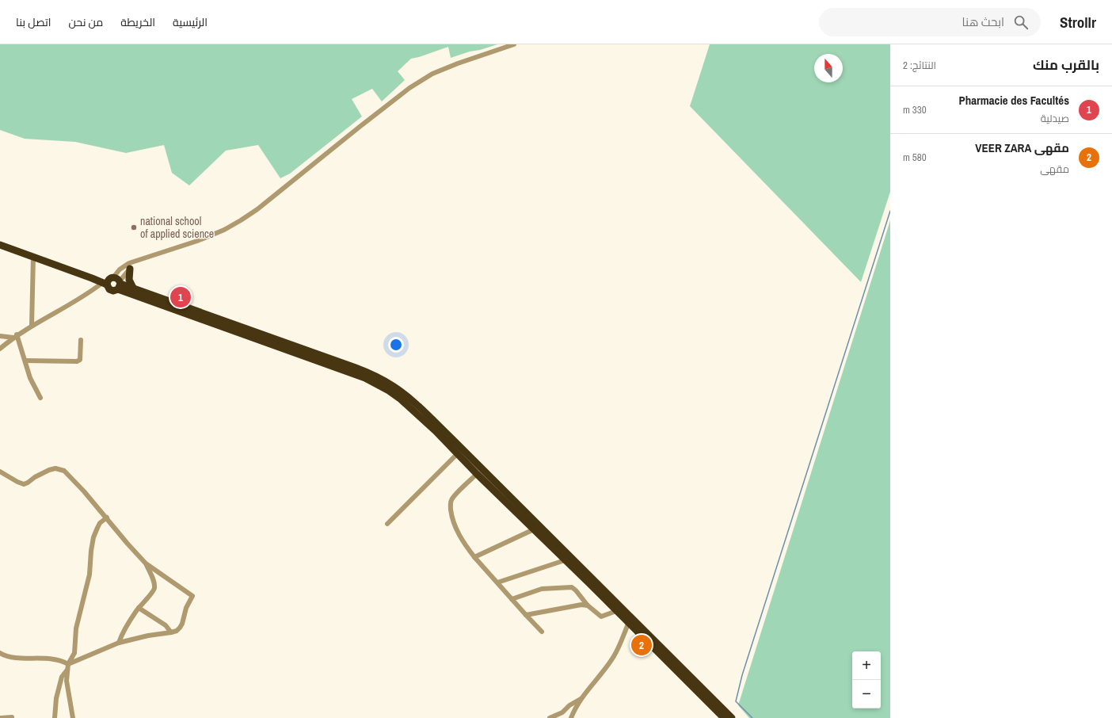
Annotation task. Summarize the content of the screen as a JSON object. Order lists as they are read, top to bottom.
{
  "places": ["national school of applied science"],
  "north": "top",
  "page": {
    "header": "Strollr",
    "search": "ابحث هنا",
    "nav": [
      "الرئيسية",
      "الخريطة",
      "من نحن",
      "اتصل بنا"
    ],
    "heading": ["بالقرب منك", "النتائج: 2"],
    "list": [
      {
        "mark": "1",
        "name": "Pharmacie des Facultés",
        "note": "صيدلية",
        "value": "330 m"
      },
      {
        "mark": "2",
        "name": "مقهى VEER ZARA",
        "note": "مقهى",
        "value": "580 m"
      }
    ],
    "pins": ["1", "2"],
    "map_buttons": ["+", "−"]
  }
}
